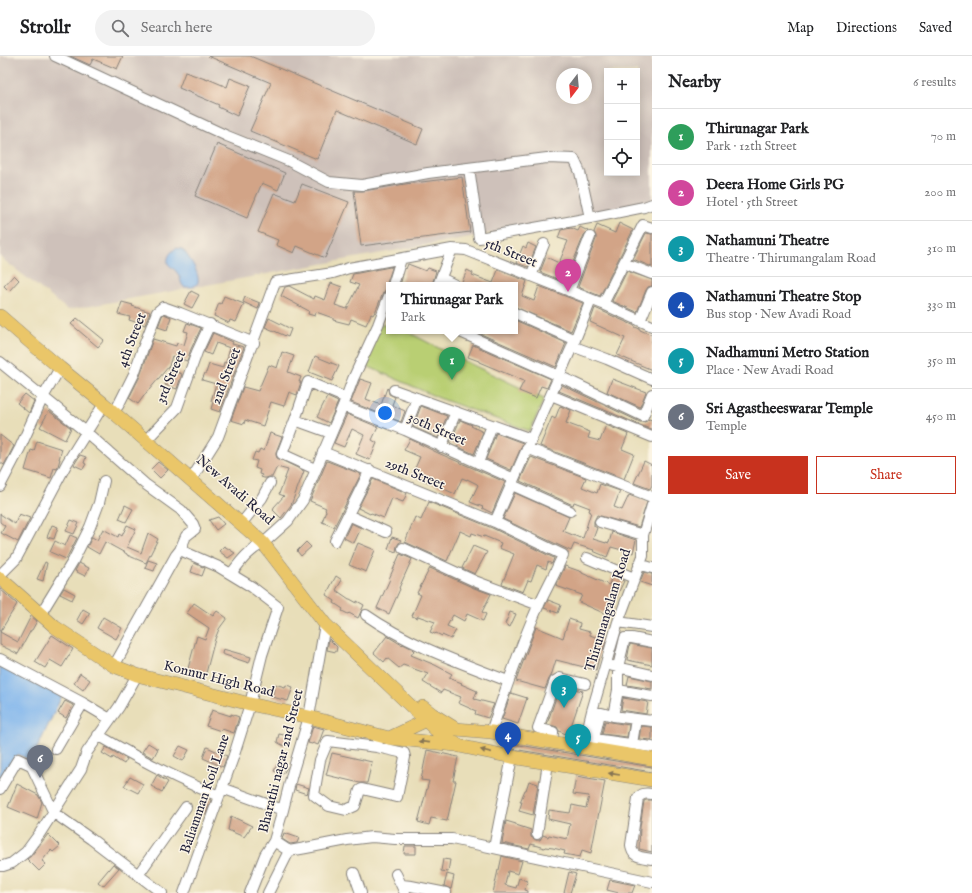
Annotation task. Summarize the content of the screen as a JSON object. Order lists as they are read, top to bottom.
{
  "streets": {
    "main road": ["New Avadi Road", "Konnur High Road"],
    "street": [
      "5th Street",
      "4th Street",
      "2nd Street",
      "3rd Street",
      "30th Street",
      "29th Street",
      "Thirumangalam Road",
      "Bharathi nagar 2nd Street",
      "Baliamman Koil Lane"
    ]
  },
  "crossings": [
    ["5th Street", "2nd Street"],
    ["4th Street", "2nd Street"],
    ["4th Street", "3rd Street"],
    ["4th Street", "New Avadi Road"],
    ["2nd Street", "New Avadi Road"],
    ["3rd Street", "New Avadi Road"],
    ["New Avadi Road", "Thirumangalam Road"],
    ["New Avadi Road", "Konnur High Road"],
    ["New Avadi Road", "Bharathi nagar 2nd Street"],
    ["Konnur High Road", "Bharathi nagar 2nd Street"],
    ["Konnur High Road", "Baliamman Koil Lane"]
  ],
  "north": "bottom",
  "page": {
    "header": "Strollr",
    "search": "Search here",
    "nav": ["Map", "Directions", "Saved"],
    "heading": ["Nearby", "6 results"],
    "map_buttons": ["+", "−"],
    "list": [
      {
        "mark": "1",
        "name": "Thirunagar Park",
        "note": "Park · 12th Street",
        "value": "70 m"
      },
      {
        "mark": "2",
        "name": "Deera Home Girls PG",
        "note": "Hotel · 5th Street",
        "value": "200 m"
      },
      {
        "mark": "3",
        "name": "Nathamuni Theatre",
        "note": "Theatre · Thirumangalam Road",
        "value": "310 m"
      },
      {
        "mark": "4",
        "name": "Nathamuni Theatre Stop",
        "note": "Bus stop · New Avadi Road",
        "value": "330 m"
      },
      {
        "mark": "5",
        "name": "Nadhamuni Metro Station",
        "note": "Place · New Avadi Road",
        "value": "350 m"
      },
      {
        "mark": "6",
        "name": "Sri Agastheeswarar Temple",
        "note": "Temple",
        "value": "450 m"
      }
    ],
    "pins": [
      "2",
      "1",
      "3",
      "4",
      "5",
      "6"
    ],
    "popup": ["Thirunagar Park", "Park"],
    "buttons": ["Save", "Share"]
  }
}
